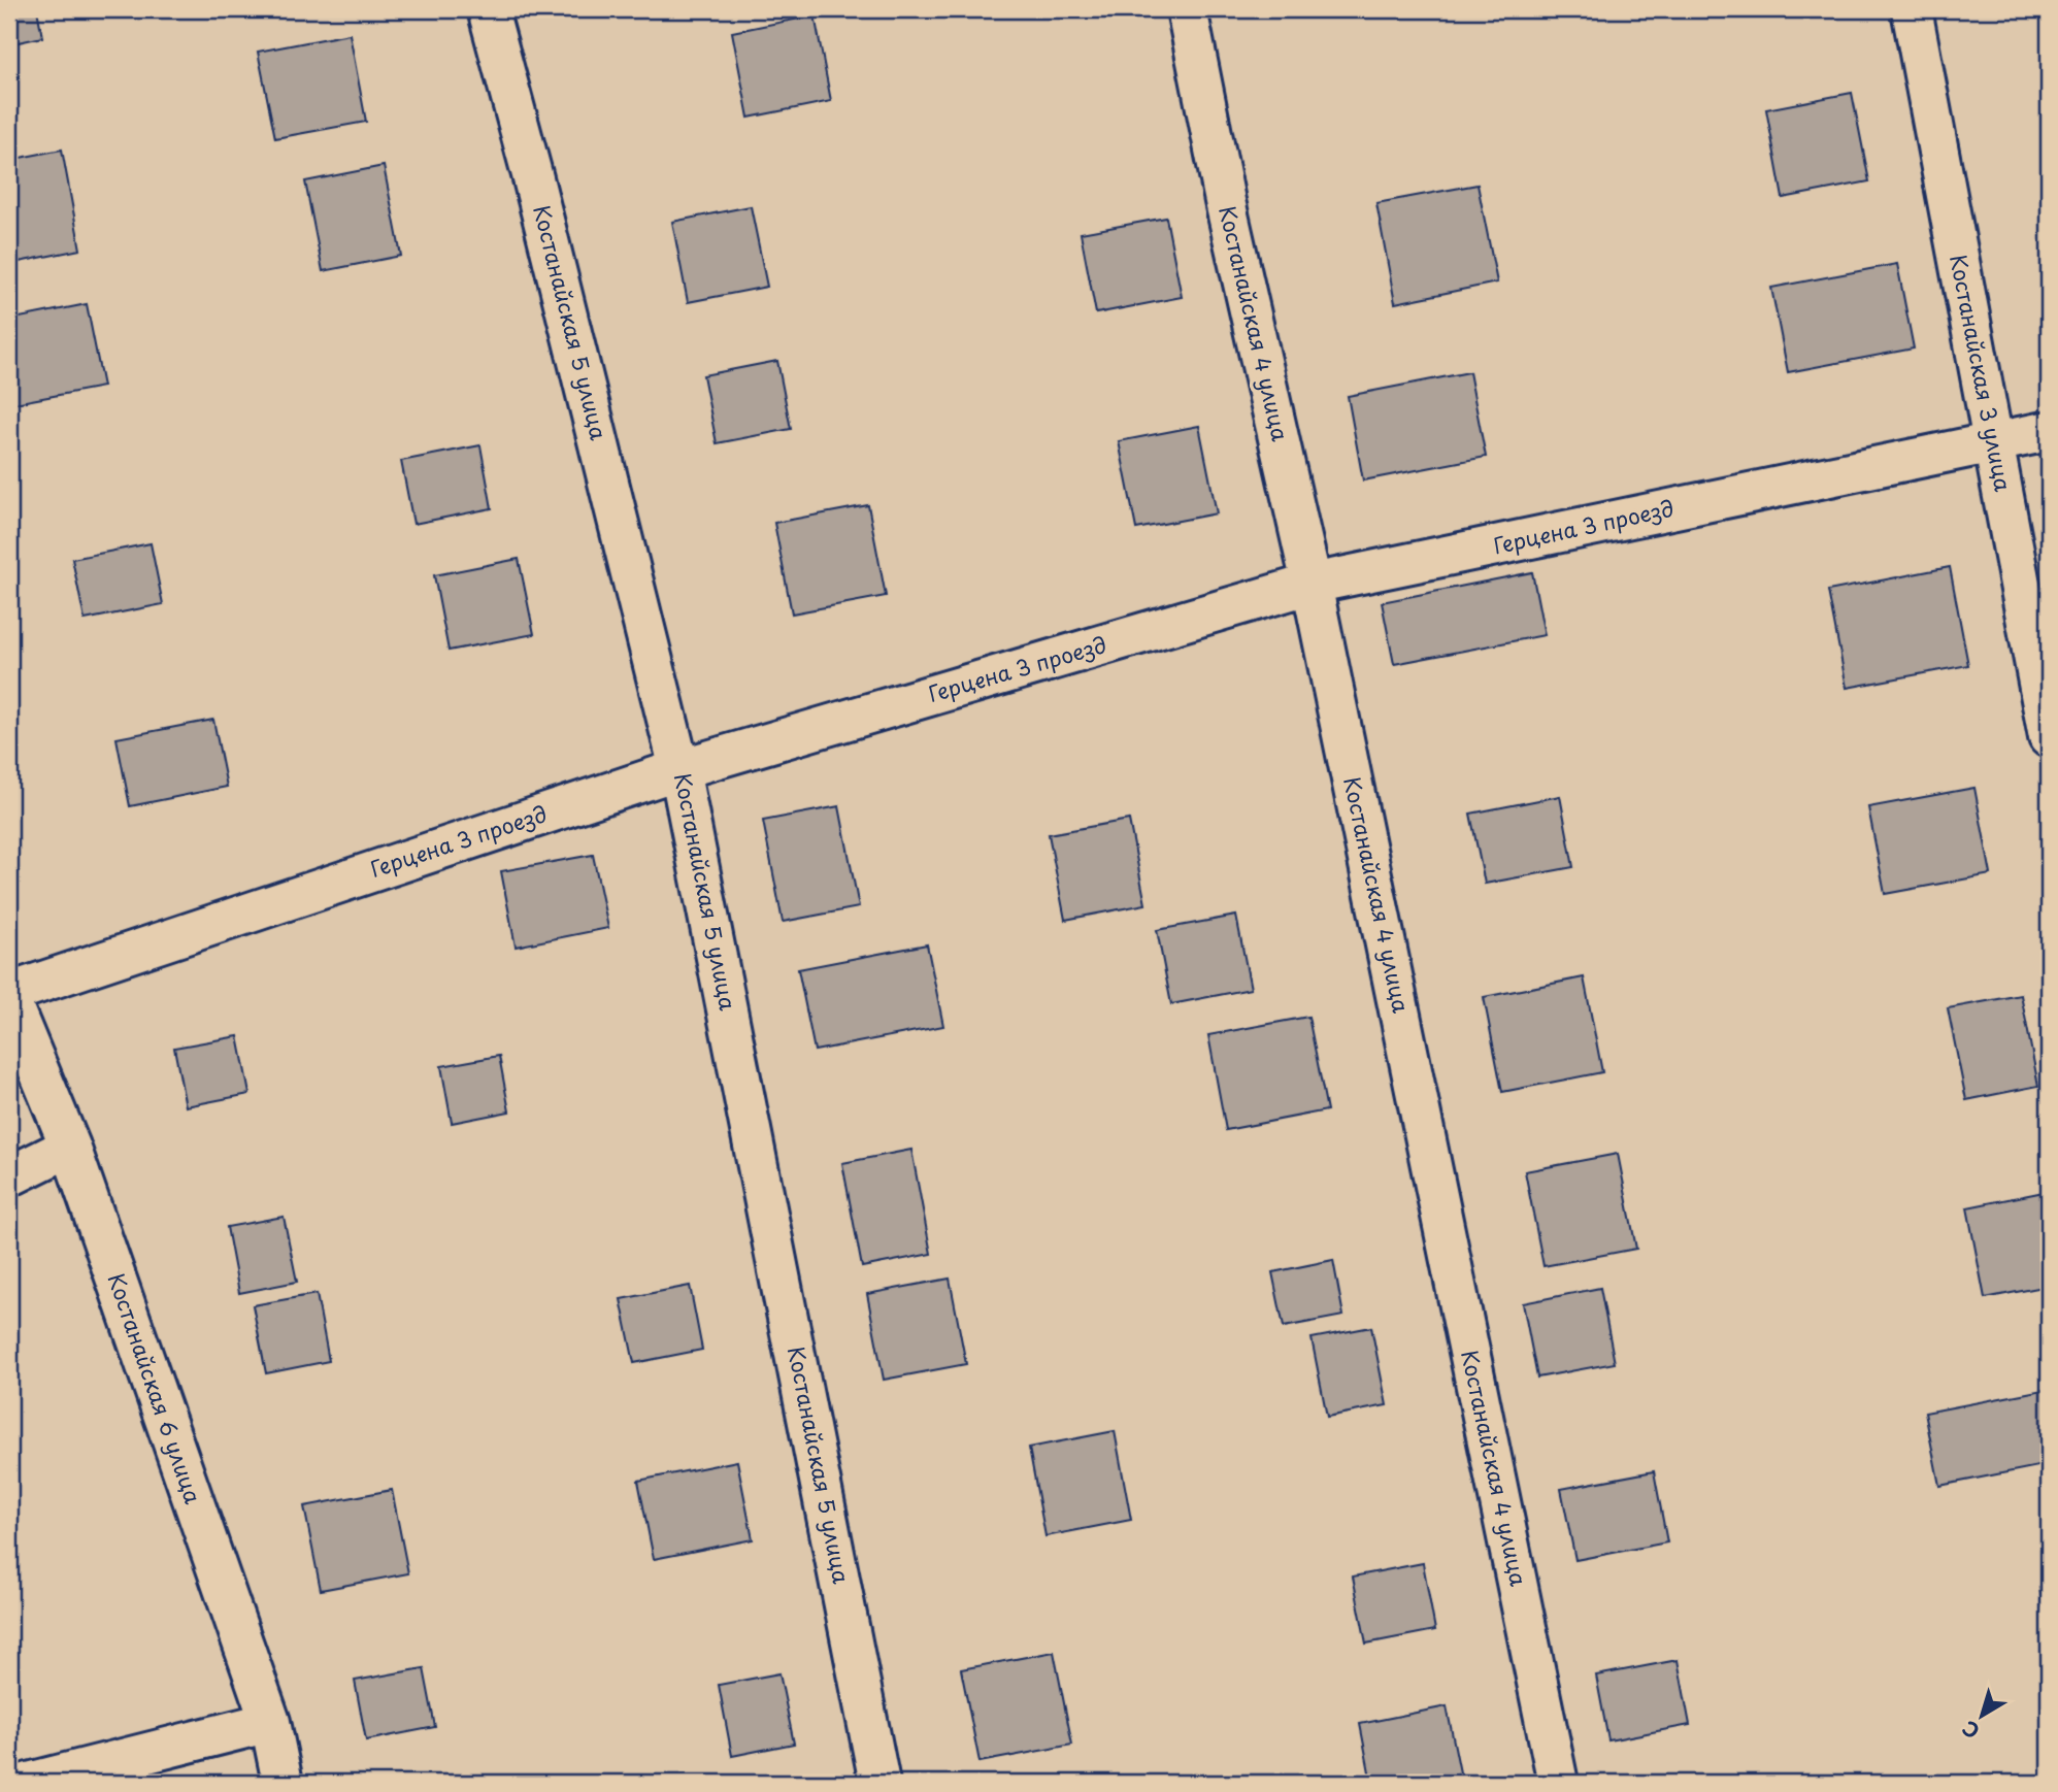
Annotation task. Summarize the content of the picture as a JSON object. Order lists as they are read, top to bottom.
{
  "streets": {
    "street": [
      "Костанайская 5 улица",
      "Костанайская 4 улица",
      "Костанайская 3 улица",
      "Герцена 3 проезд",
      "Костанайская 6 улица"
    ]
  },
  "crossings": [
    ["Костанайская 5 улица", "Герцена 3 проезд"],
    ["Костанайская 4 улица", "Герцена 3 проезд"],
    ["Костанайская 3 улица", "Герцена 3 проезд"]
  ],
  "north": "bottom left"
}
